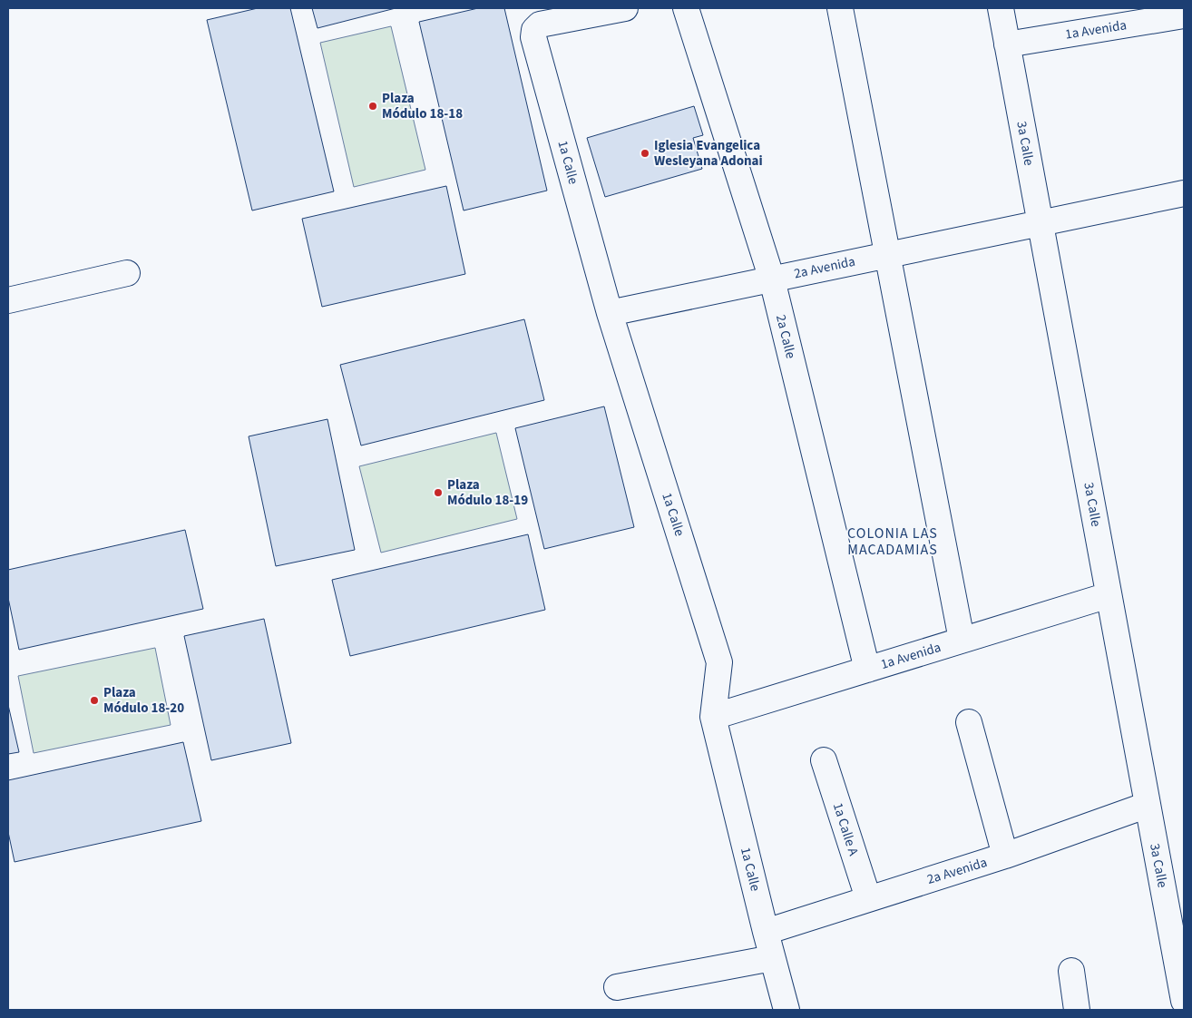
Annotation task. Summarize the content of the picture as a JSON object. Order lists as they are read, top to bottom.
{
  "streets": {
    "street": [
      "1a Avenida",
      "3a Calle",
      "1a Calle",
      "2a Avenida",
      "2a Calle",
      "1a Calle A"
    ]
  },
  "crossings": [
    ["1a Avenida", "3a Calle"],
    ["1a Avenida", "1a Calle"],
    ["1a Avenida", "2a Calle"],
    ["3a Calle", "2a Avenida"],
    ["1a Calle", "2a Avenida"],
    ["2a Avenida", "2a Calle"],
    ["2a Avenida", "1a Calle A"]
  ],
  "districts": ["COLONIA LAS MACADAMIAS"],
  "places": [
    "Plaza Módulo 18-18",
    "Iglesia Evangelica Wesleyana Adonai",
    "Plaza Módulo 18-19",
    "Plaza Módulo 18-20"
  ]
}
